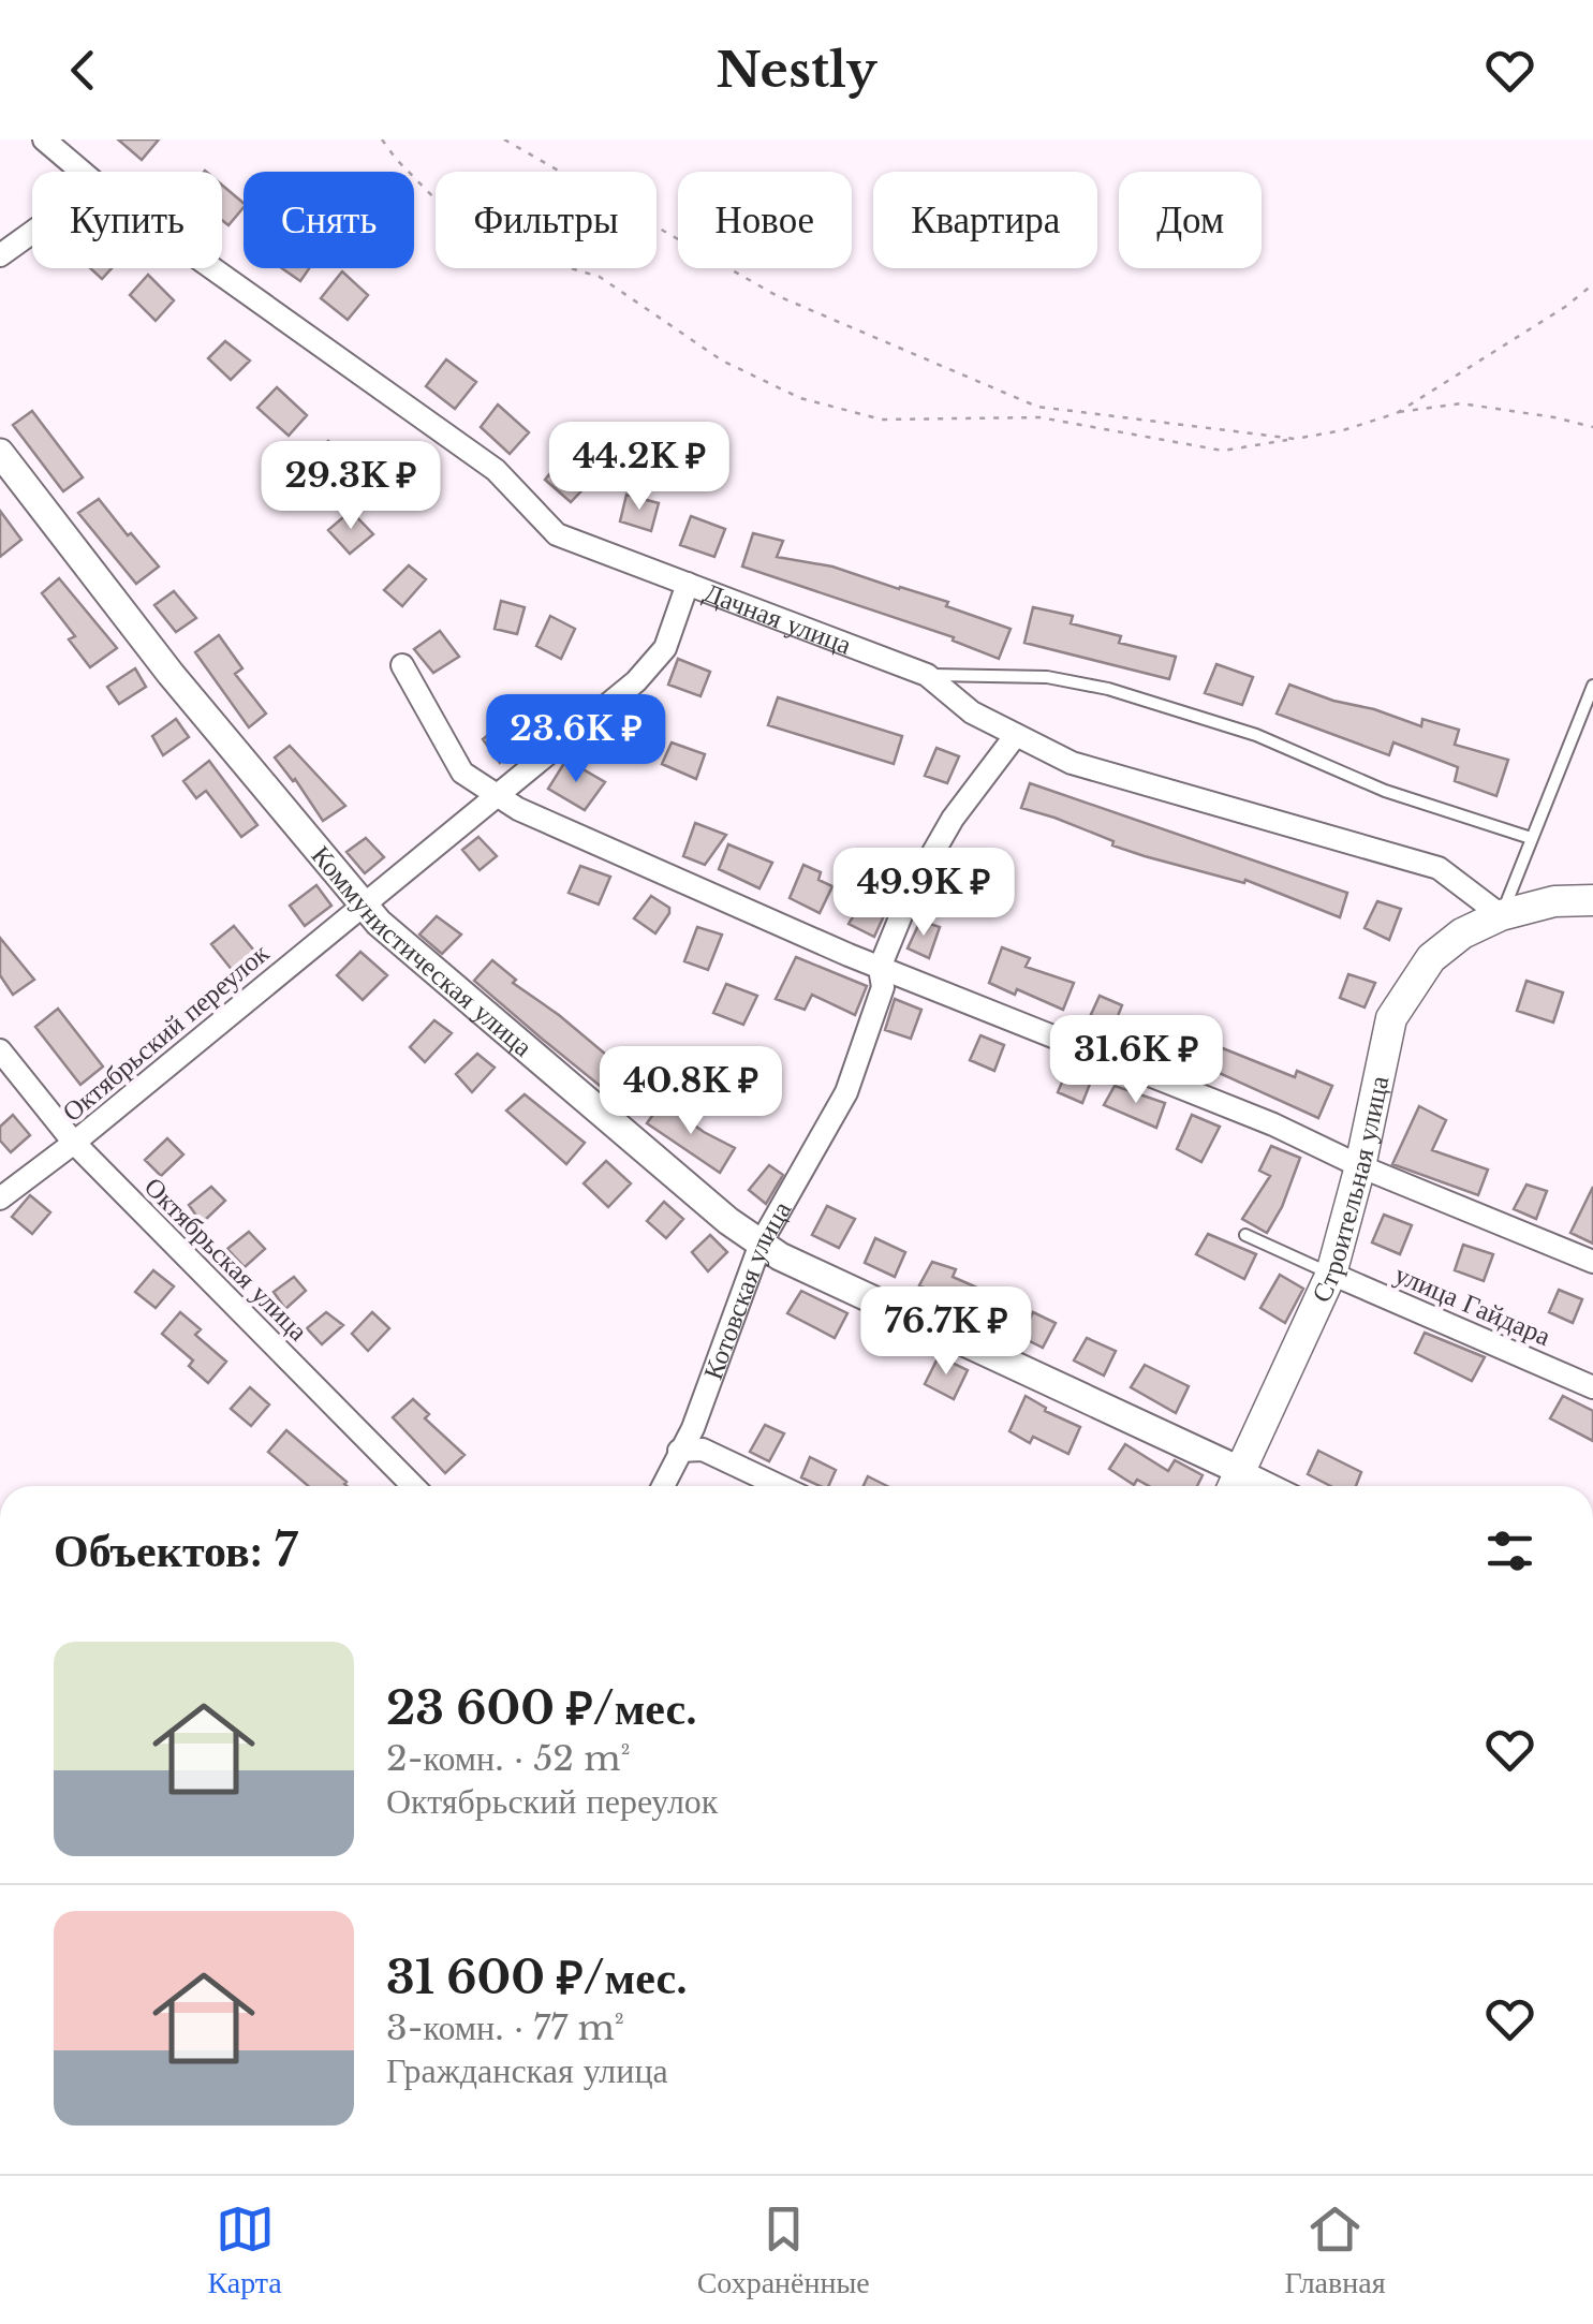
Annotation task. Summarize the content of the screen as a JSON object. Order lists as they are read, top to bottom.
{
  "streets": {
    "main road": ["Строительная улица"],
    "street": [
      "Дачная улица",
      "Коммунистическая улица",
      "Октябрьский переулок",
      "Октябрьская улица",
      "Котовская улица",
      "улица Гайдара"
    ]
  },
  "crossings": [
    ["Дачная улица", "Строительная улица"],
    ["Дачная улица", "Котовская улица"],
    ["Коммунистическая улица", "Октябрьский переулок"],
    ["Коммунистическая улица", "Строительная улица"],
    ["Коммунистическая улица", "Котовская улица"],
    ["Октябрьский переулок", "Октябрьская улица"],
    ["Строительная улица", "улица Гайдара"]
  ],
  "page": {
    "header": "Nestly",
    "chip": [
      "Купить",
      "Снять",
      "Фильтры",
      "Новое",
      "Квартира",
      "Дом"
    ],
    "price": [
      "44.2K ₽",
      "29.3K ₽",
      "23.6K ₽",
      "49.9K ₽",
      "31.6K ₽",
      "40.8K ₽",
      "76.7K ₽"
    ],
    "heading": "Объектов: 7",
    "list": [
      {
        "name": "23 600 ₽/мес.",
        "note": "2-комн. · 52 m² · Октябрьский переулок"
      },
      {
        "name": "31 600 ₽/мес.",
        "note": "3-комн. · 77 m² · Гражданская улица"
      }
    ],
    "tabs": ["Карта", "Сохранённые", "Главная"]
  }
}
